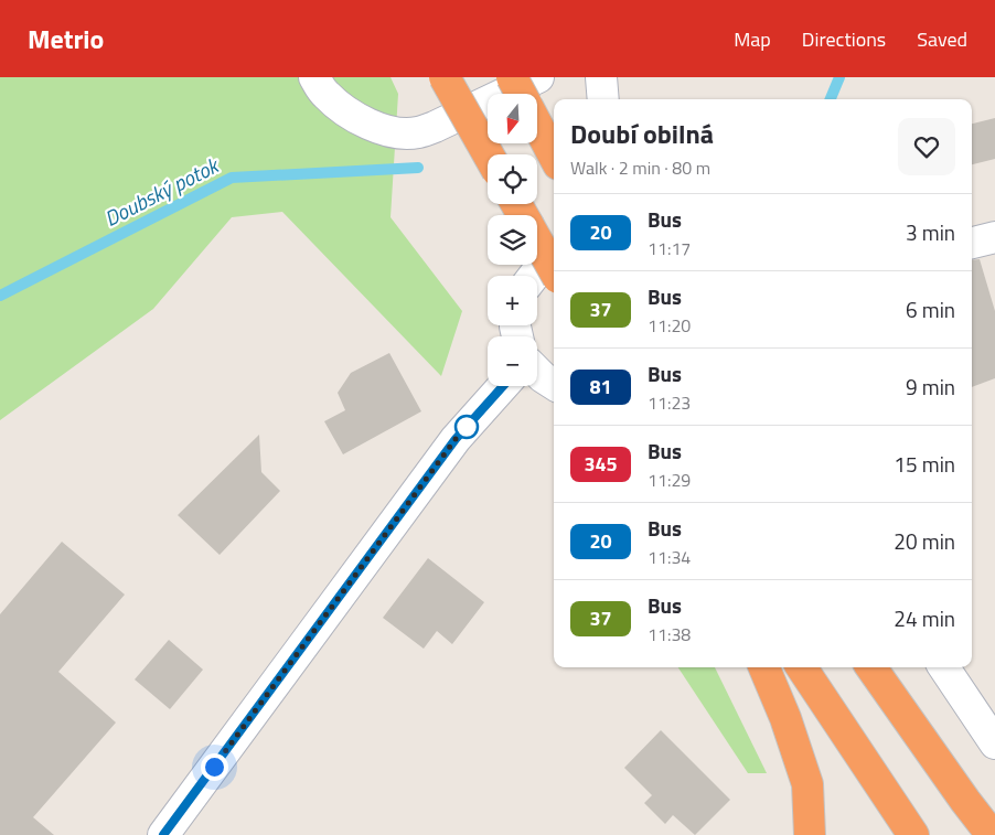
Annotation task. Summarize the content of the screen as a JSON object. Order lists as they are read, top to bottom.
{
  "water": ["Doubský potok"],
  "lines": ["bus line 20"],
  "north": "bottom",
  "page": {
    "header": "Metrio",
    "nav": ["Map", "Directions", "Saved"],
    "map_buttons": ["+", "−"],
    "heading": ["Doubí obilná", "Walk · 2 min · 80 m"],
    "list": [
      {
        "mark": "20",
        "name": "Bus",
        "note": "11:17",
        "value": "3 min"
      },
      {
        "mark": "37",
        "name": "Bus",
        "note": "11:20",
        "value": "6 min"
      },
      {
        "mark": "81",
        "name": "Bus",
        "note": "11:23",
        "value": "9 min"
      },
      {
        "mark": "345",
        "name": "Bus",
        "note": "11:29",
        "value": "15 min"
      },
      {
        "mark": "20",
        "name": "Bus",
        "note": "11:34",
        "value": "20 min"
      },
      {
        "mark": "37",
        "name": "Bus",
        "note": "11:38",
        "value": "24 min"
      }
    ]
  }
}
